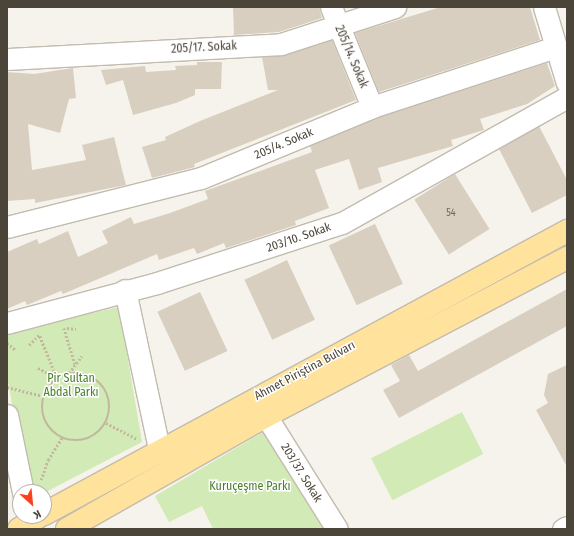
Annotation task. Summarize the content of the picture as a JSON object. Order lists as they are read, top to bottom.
{
  "streets": {
    "main road": ["Ahmet Piriştina Bulvarı"],
    "street": [
      "205/17. Sokak",
      "205/14. Sokak",
      "205/4. Sokak",
      "203/10. Sokak",
      "203/37. Sokak"
    ]
  },
  "crossings": [
    ["205/17. Sokak", "205/14. Sokak"],
    ["205/14. Sokak", "205/4. Sokak"],
    ["Ahmet Piriştina Bulvarı", "203/37. Sokak"]
  ],
  "parks": ["Pir Sultan Abdal Parkı", "Kuruçeşme Parkı"],
  "house_numbers": ["54"],
  "north": "bottom right"
}
